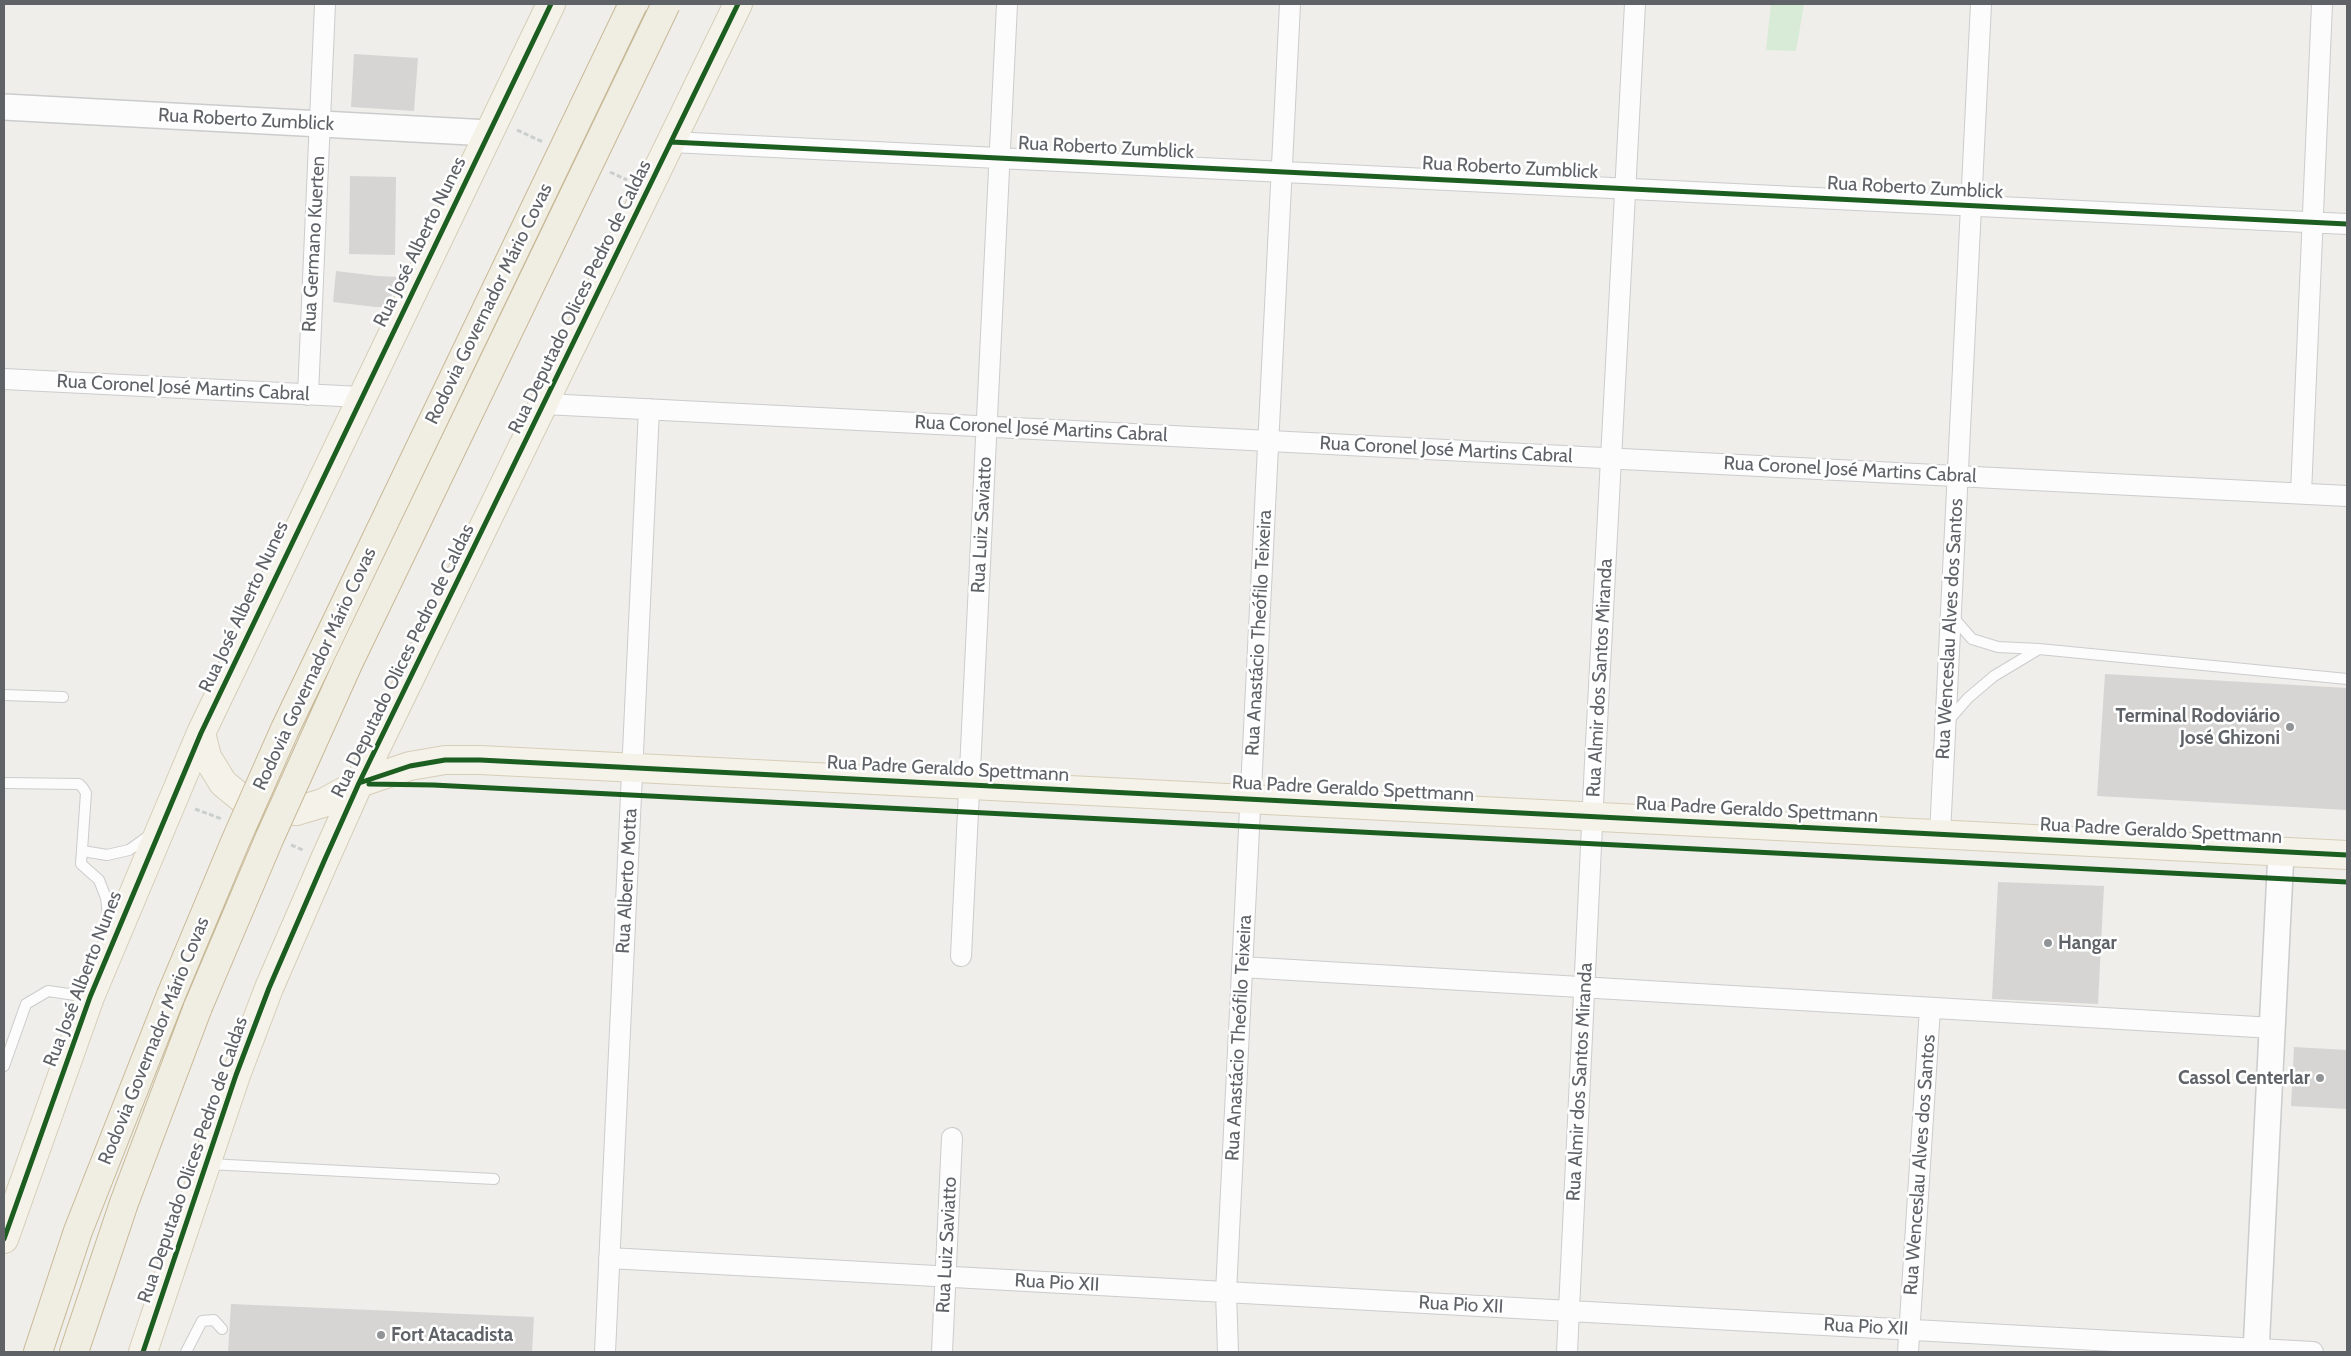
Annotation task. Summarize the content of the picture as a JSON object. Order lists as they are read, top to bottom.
{
  "streets": {
    "highway": ["Rodovia Governador Mário Covas"],
    "main road": ["Rua José Alberto Nunes", "Rua Deputado Olices Pedro de Caldas", "Rua Padre Geraldo Spettmann"],
    "street": [
      "Rua Roberto Zumblick",
      "Rua Germano Kuerten",
      "Rua Coronel José Martins Cabral",
      "Rua Luiz Saviatto",
      "Rua Wenceslau Alves dos Santos",
      "Rua Anastácio Theófilo Teixeira",
      "Rua Almir dos Santos Miranda",
      "Rua Alberto Motta",
      "Rua Pio XII"
    ]
  },
  "crossings": [
    ["Rua Roberto Zumblick", "Rua José Alberto Nunes"],
    ["Rua Roberto Zumblick", "Rua Germano Kuerten"],
    ["Rua Roberto Zumblick", "Rua Deputado Olices Pedro de Caldas"],
    ["Rua Roberto Zumblick", "Rua Luiz Saviatto"],
    ["Rua Roberto Zumblick", "Rua Wenceslau Alves dos Santos"],
    ["Rua Roberto Zumblick", "Rua Anastácio Theófilo Teixeira"],
    ["Rua Roberto Zumblick", "Rua Almir dos Santos Miranda"],
    ["Rua José Alberto Nunes", "Rua Coronel José Martins Cabral"],
    ["Rua José Alberto Nunes", "Rua Padre Geraldo Spettmann"],
    ["Rua Germano Kuerten", "Rua Coronel José Martins Cabral"],
    ["Rua Deputado Olices Pedro de Caldas", "Rua Coronel José Martins Cabral"],
    ["Rua Deputado Olices Pedro de Caldas", "Rua Padre Geraldo Spettmann"],
    ["Rua Coronel José Martins Cabral", "Rua Luiz Saviatto"],
    ["Rua Coronel José Martins Cabral", "Rua Wenceslau Alves dos Santos"],
    ["Rua Coronel José Martins Cabral", "Rua Anastácio Theófilo Teixeira"],
    ["Rua Coronel José Martins Cabral", "Rua Almir dos Santos Miranda"],
    ["Rua Coronel José Martins Cabral", "Rua Alberto Motta"],
    ["Rua Luiz Saviatto", "Rua Padre Geraldo Spettmann"],
    ["Rua Luiz Saviatto", "Rua Pio XII"],
    ["Rua Wenceslau Alves dos Santos", "Rua Padre Geraldo Spettmann"],
    ["Rua Wenceslau Alves dos Santos", "Rua Pio XII"],
    ["Rua Anastácio Theófilo Teixeira", "Rua Padre Geraldo Spettmann"],
    ["Rua Anastácio Theófilo Teixeira", "Rua Pio XII"],
    ["Rua Almir dos Santos Miranda", "Rua Padre Geraldo Spettmann"],
    ["Rua Almir dos Santos Miranda", "Rua Pio XII"],
    ["Rua Padre Geraldo Spettmann", "Rua Alberto Motta"],
    ["Rua Alberto Motta", "Rua Pio XII"]
  ],
  "places": [
    "Terminal Rodoviário José Ghizoni",
    "Hangar",
    "Cassol Centerlar",
    "Fort Atacadista"
  ]
}
